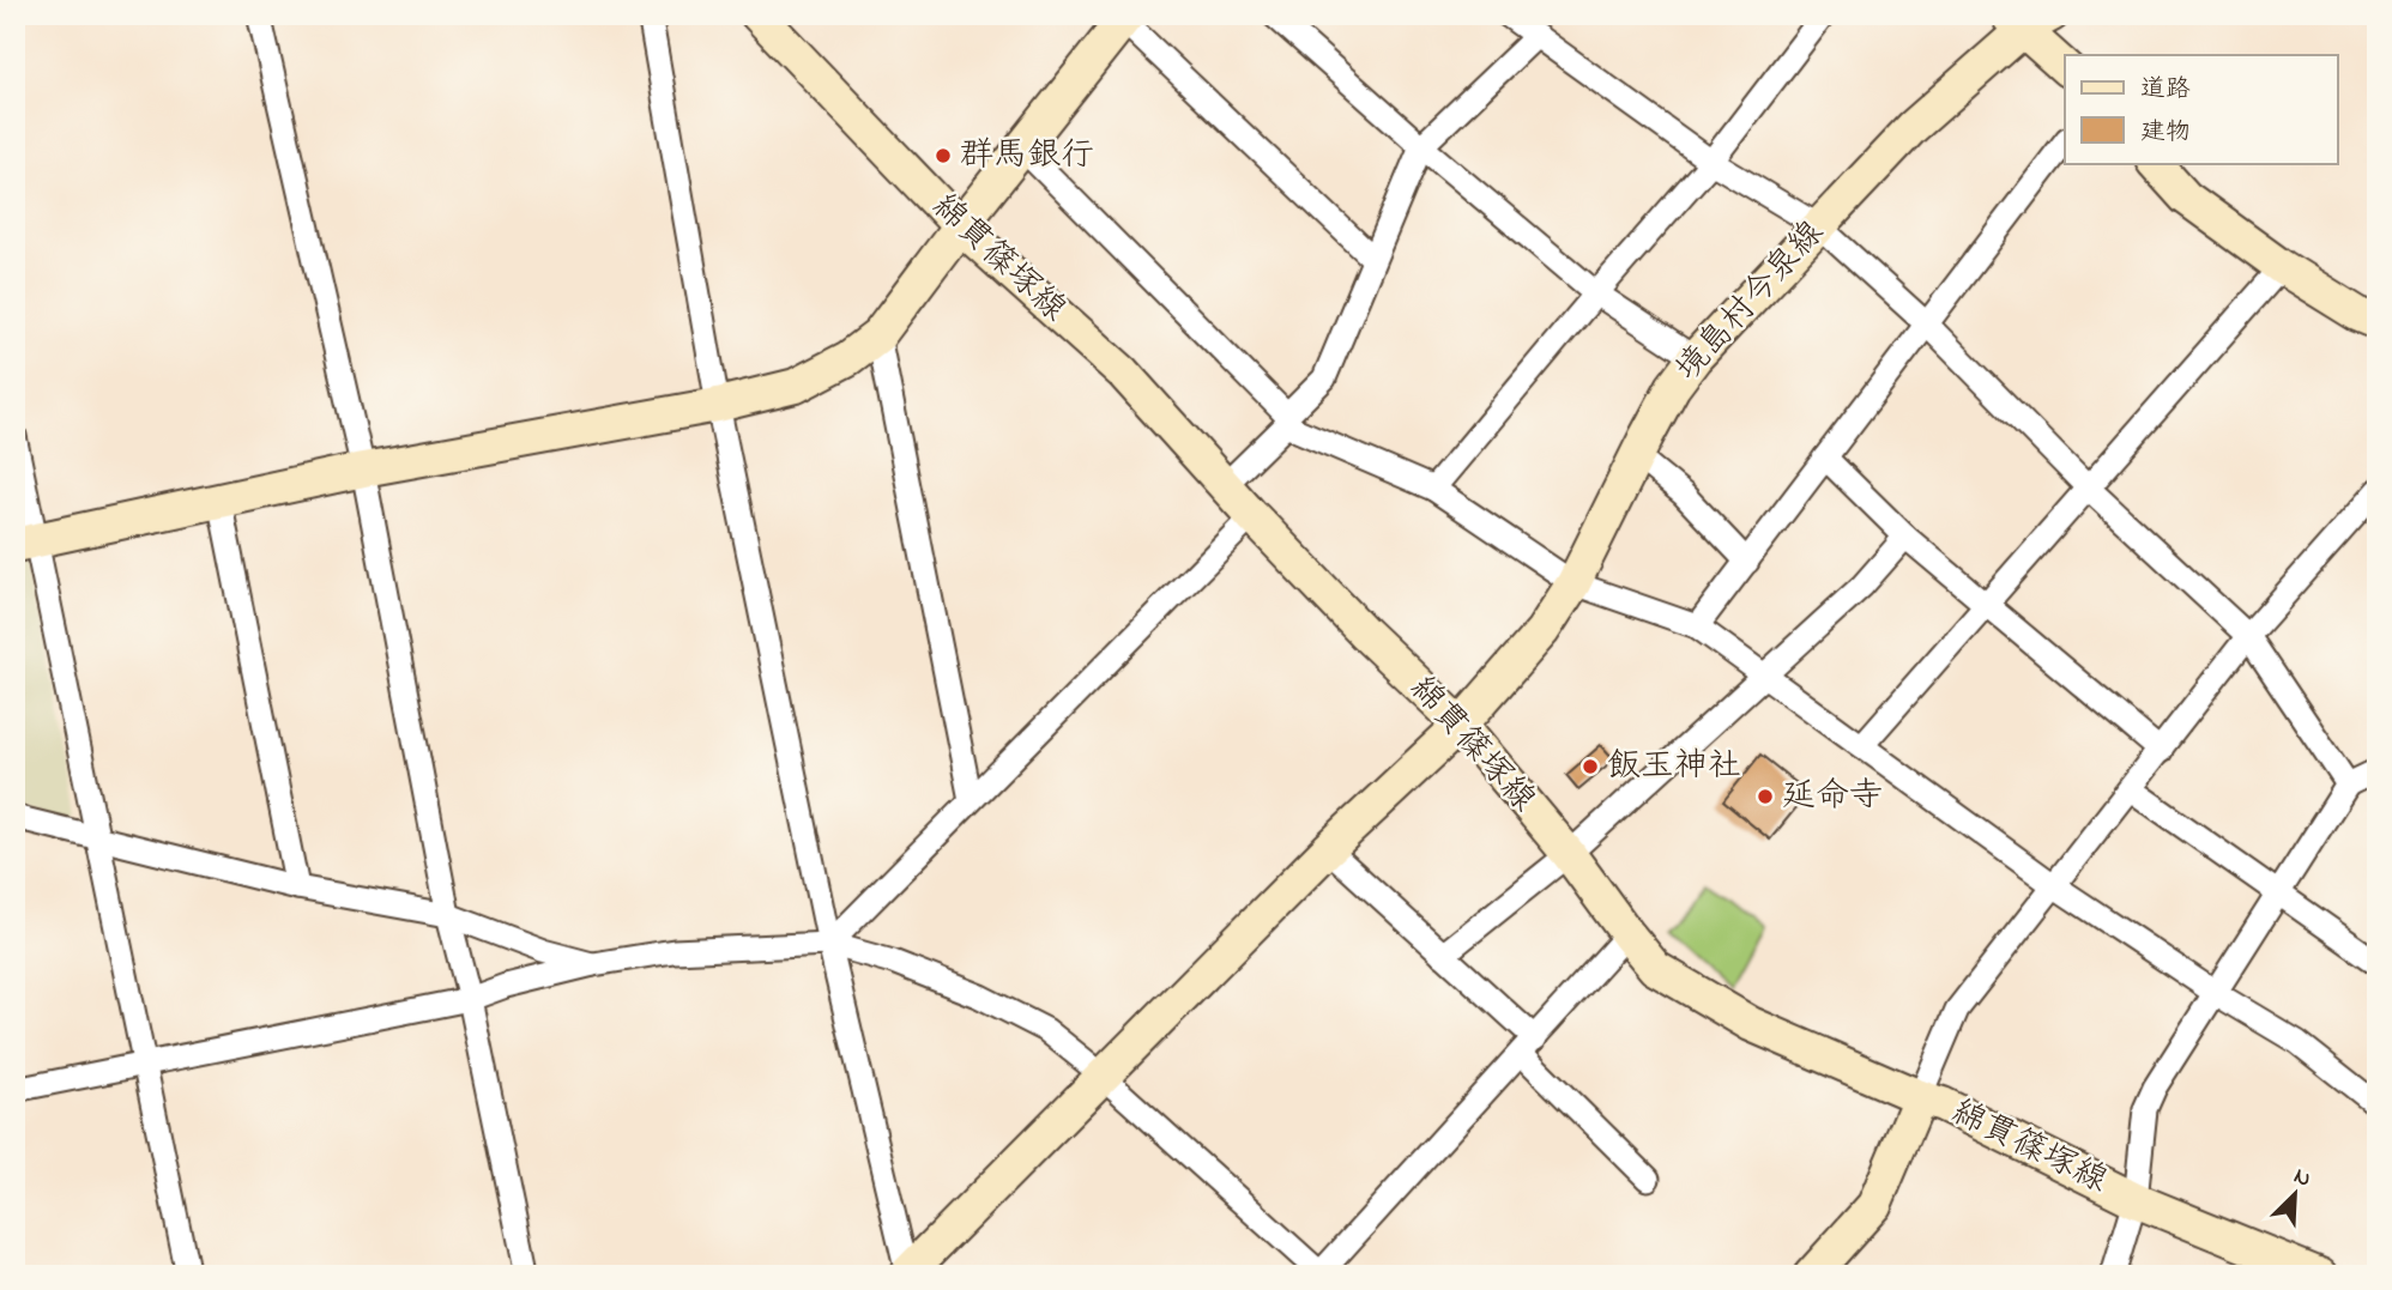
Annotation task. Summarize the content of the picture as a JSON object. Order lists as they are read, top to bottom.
{
  "streets": {
    "main road": ["綿貫篠塚線", "境島村今泉線"]
  },
  "crossings": [
    ["綿貫篠塚線", "境島村今泉線"]
  ],
  "places": ["群馬銀行", "飯玉神社", "延命寺"],
  "legend": ["道路", "建物"],
  "north": "top right"
}
